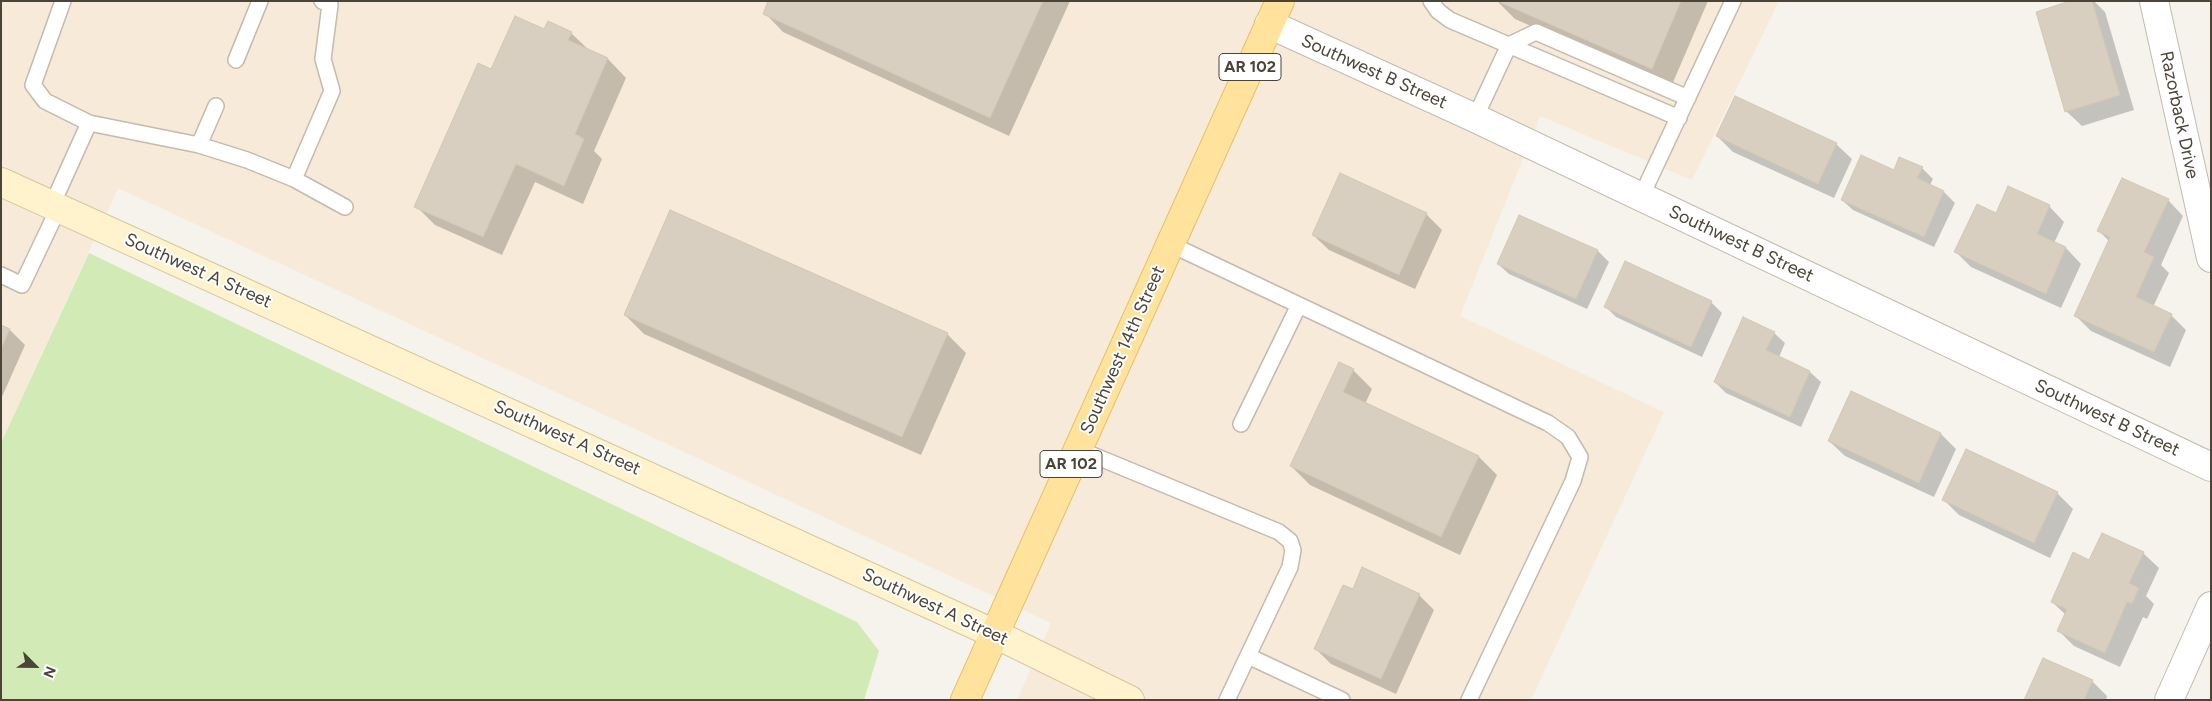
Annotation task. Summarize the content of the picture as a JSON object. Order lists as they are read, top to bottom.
{
  "streets": {
    "main road": ["AR 102", "Southwest 14th Street"],
    "street": ["Southwest B Street", "Razorback Drive", "Southwest A Street"]
  },
  "crossings": [
    ["Southwest B Street", "Southwest 14th Street"],
    ["Southwest A Street", "Southwest 14th Street"]
  ],
  "north": "bottom right"
}
